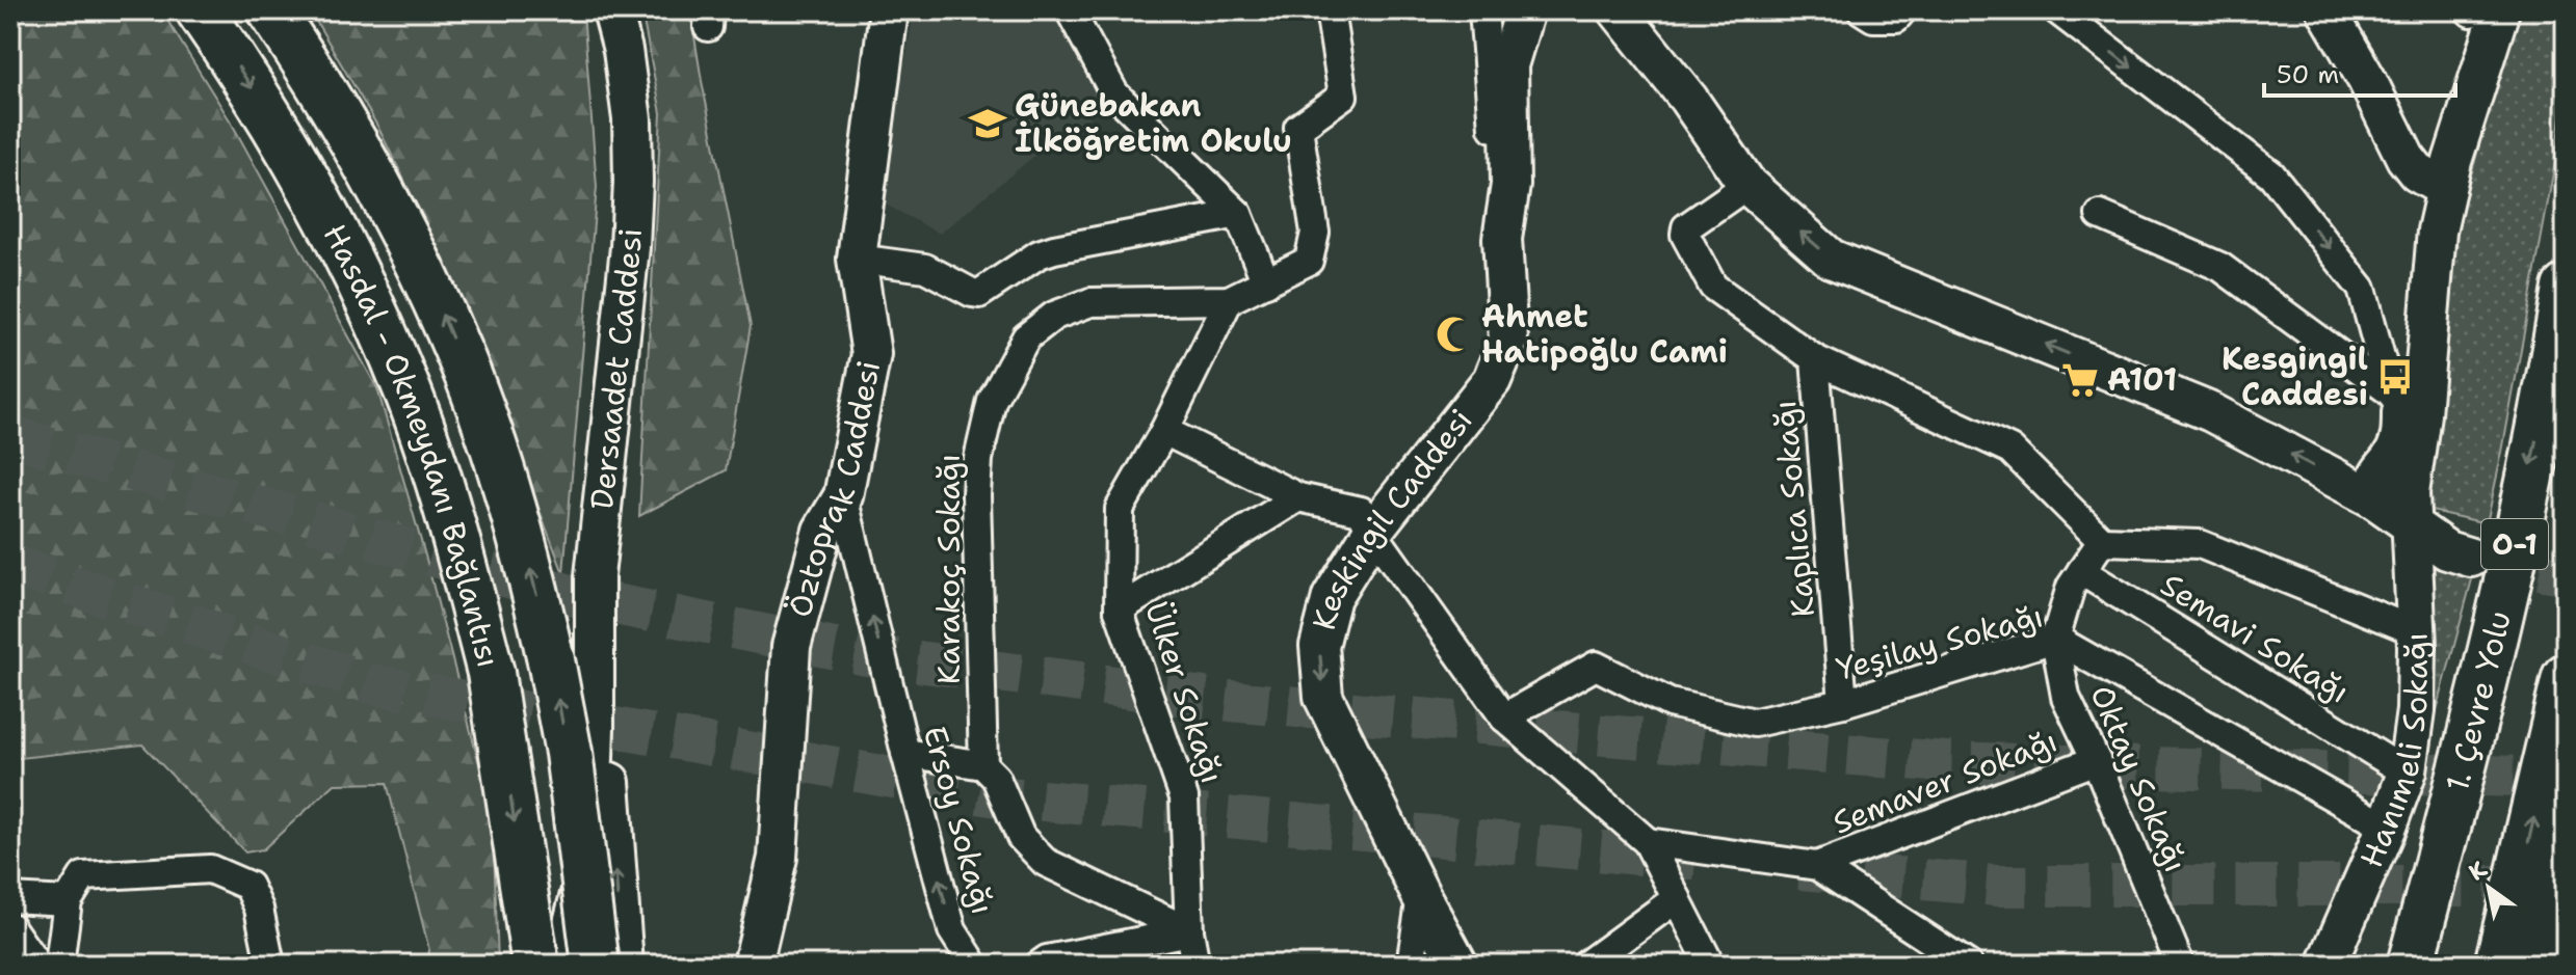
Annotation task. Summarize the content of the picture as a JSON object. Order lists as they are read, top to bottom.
{
  "streets": {
    "highway": ["Hasdal - Okmeydanı Bağlantısı", "O-1", "1. Çevre Yolu"],
    "street": [
      "Dersaadet Caddesi",
      "Öztoprak Caddesi",
      "Kaplıca Sokağı",
      "Keskingil Caddesi",
      "Karakoç Sokağı",
      "Semavi Sokağı",
      "Yeşilay Sokağı",
      "Ülker Sokağı",
      "Hanımeli Sokağı",
      "Oktay Sokağı",
      "Semaver Sokağı",
      "Ersoy Sokağı"
    ]
  },
  "crossings": [
    ["Öztoprak Caddesi", "Ersoy Sokağı"],
    ["Kaplıca Sokağı", "Yeşilay Sokağı"],
    ["Karakoç Sokağı", "Ülker Sokağı"],
    ["Semavi Sokağı", "Hanımeli Sokağı"],
    ["Semavi Sokağı", "Oktay Sokağı"],
    ["Yeşilay Sokağı", "Hanımeli Sokağı"],
    ["Yeşilay Sokağı", "Oktay Sokağı"],
    ["Oktay Sokağı", "Semaver Sokağı"]
  ],
  "one_way": ["Keskingil Caddesi", "1. Çevre Yolu", "Ersoy Sokağı"],
  "places": {
    "school or university": ["Günebakan İlköğretim Okulu"],
    "mosque": ["Ahmet Hatipoğlu Cami"],
    "bus stop": ["Kesgingil Caddesi"],
    "supermarket": ["A101"]
  },
  "scale_bar": "50 m",
  "north": "top left"
}
